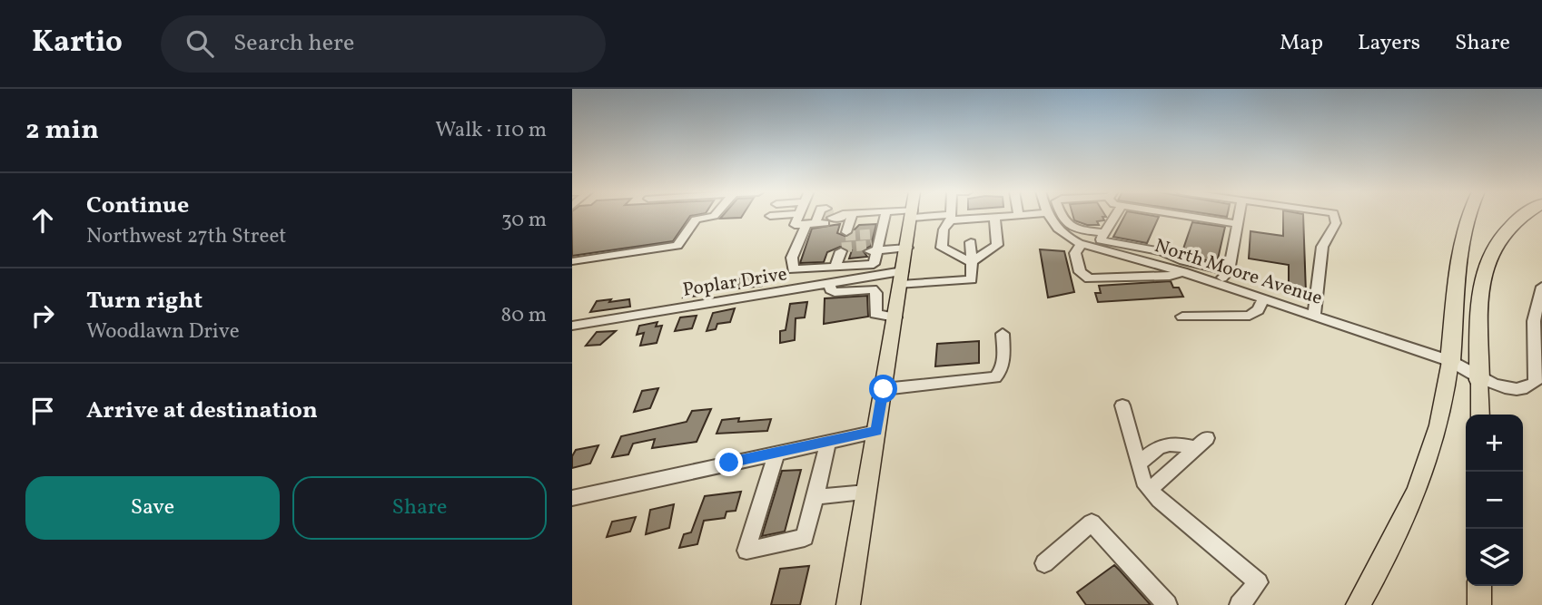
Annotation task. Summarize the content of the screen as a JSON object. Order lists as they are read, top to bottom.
{
  "streets": {
    "street": ["North Moore Avenue", "Poplar Drive"]
  },
  "page": {
    "header": "Kartio",
    "search": "Search here",
    "nav": ["Map", "Layers", "Share"],
    "heading": ["2 min", "Walk · 110 m"],
    "list": [
      ["Continue", "Northwest 27th Street", "30 m"],
      ["Turn right", "Woodlawn Drive", "80 m"],
      "Arrive at destination"
    ],
    "map_buttons": ["+", "−"],
    "buttons": ["Save", "Share"]
  }
}
